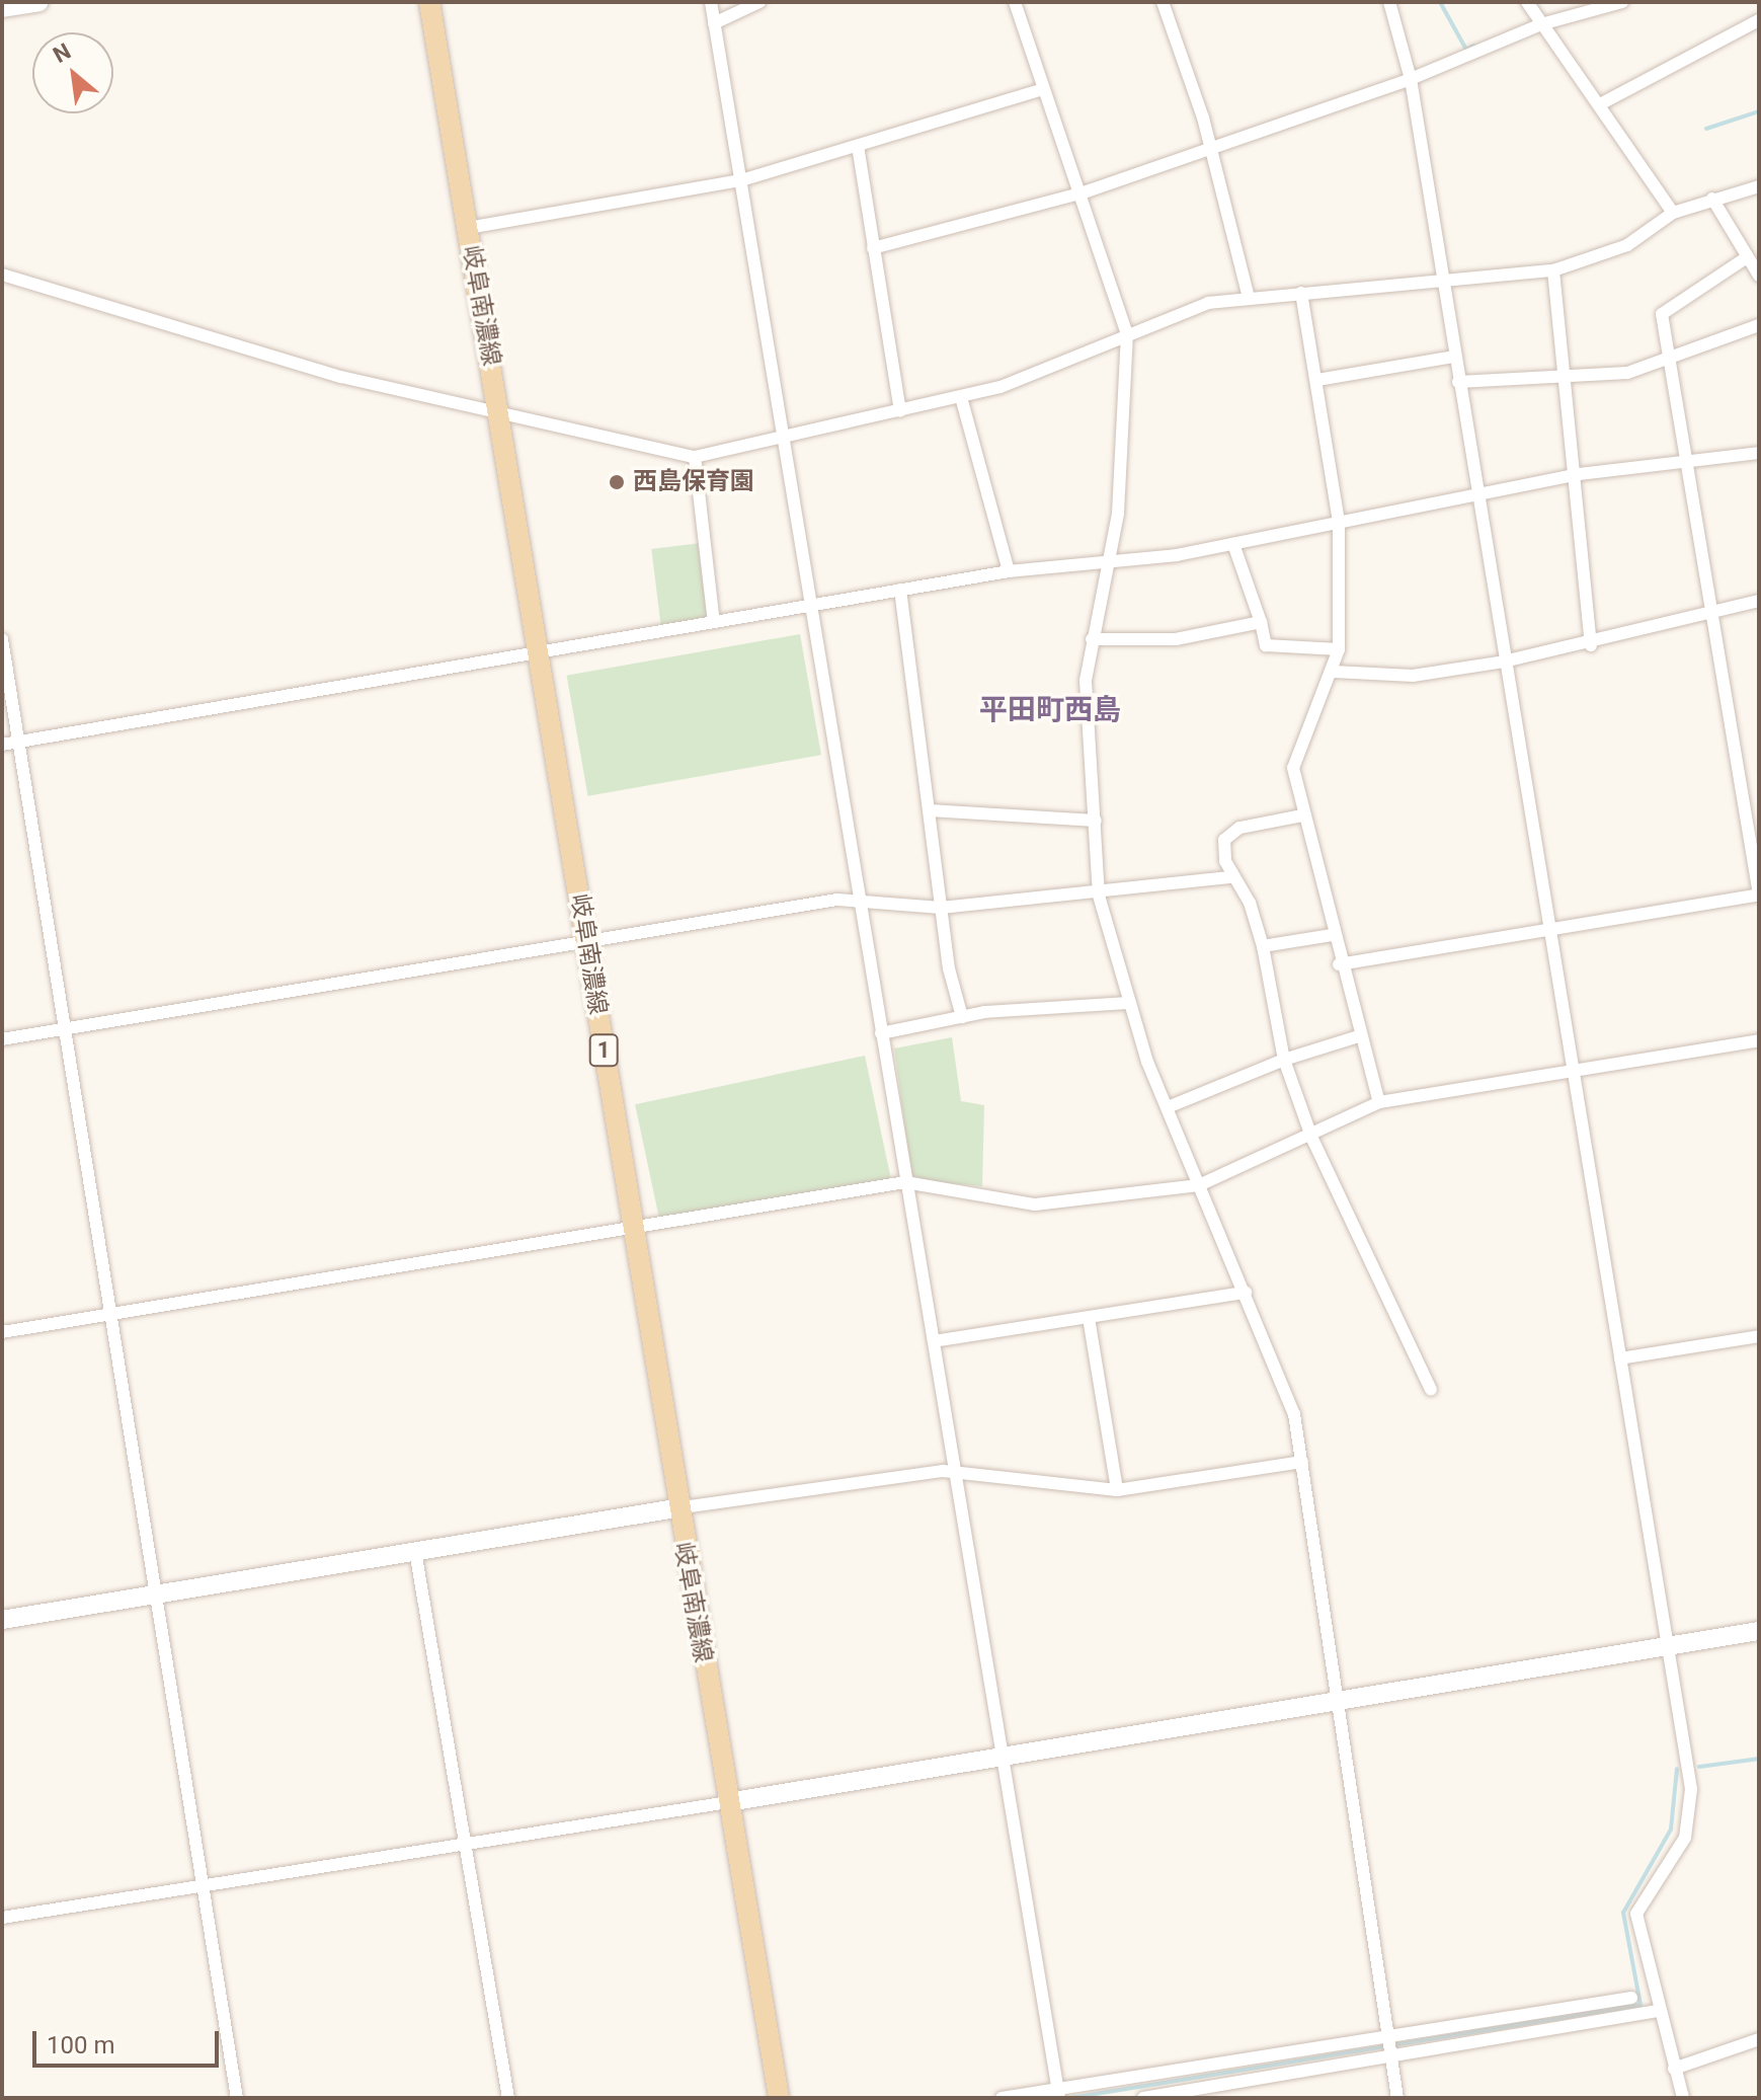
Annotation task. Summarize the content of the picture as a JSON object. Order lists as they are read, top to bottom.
{
  "streets": {
    "main road": ["岐阜南濃線", "1"]
  },
  "districts": ["平田町西島"],
  "places": ["西島保育園"],
  "scale_bar": "100 m",
  "north": "top left"
}
